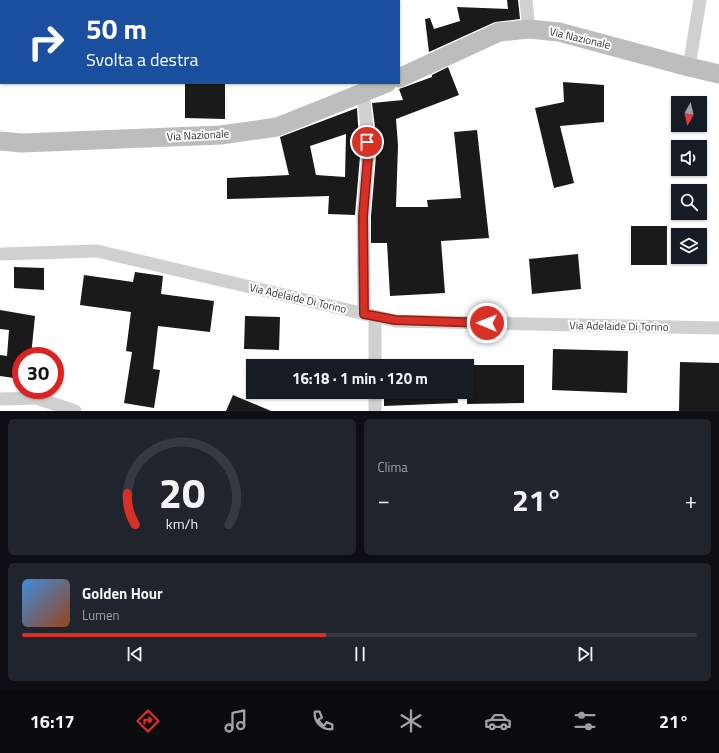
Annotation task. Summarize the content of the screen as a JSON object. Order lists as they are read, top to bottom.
{
  "streets": {
    "street": ["Via Nazionale", "Via Adelaide Di Torino"]
  },
  "north": "bottom",
  "page": {
    "turn": ["50 m", "Svolta a destra"],
    "limit": "30",
    "trip": "16:18 · 1 min · 120 m",
    "tile": "Clima",
    "heat": ["−", "21°", "+"],
    "song": ["Golden Hour", "Lumen"],
    "tabs": ["16:17", "21°"],
    "gauge": ["20", "km/h"]
  }
}
